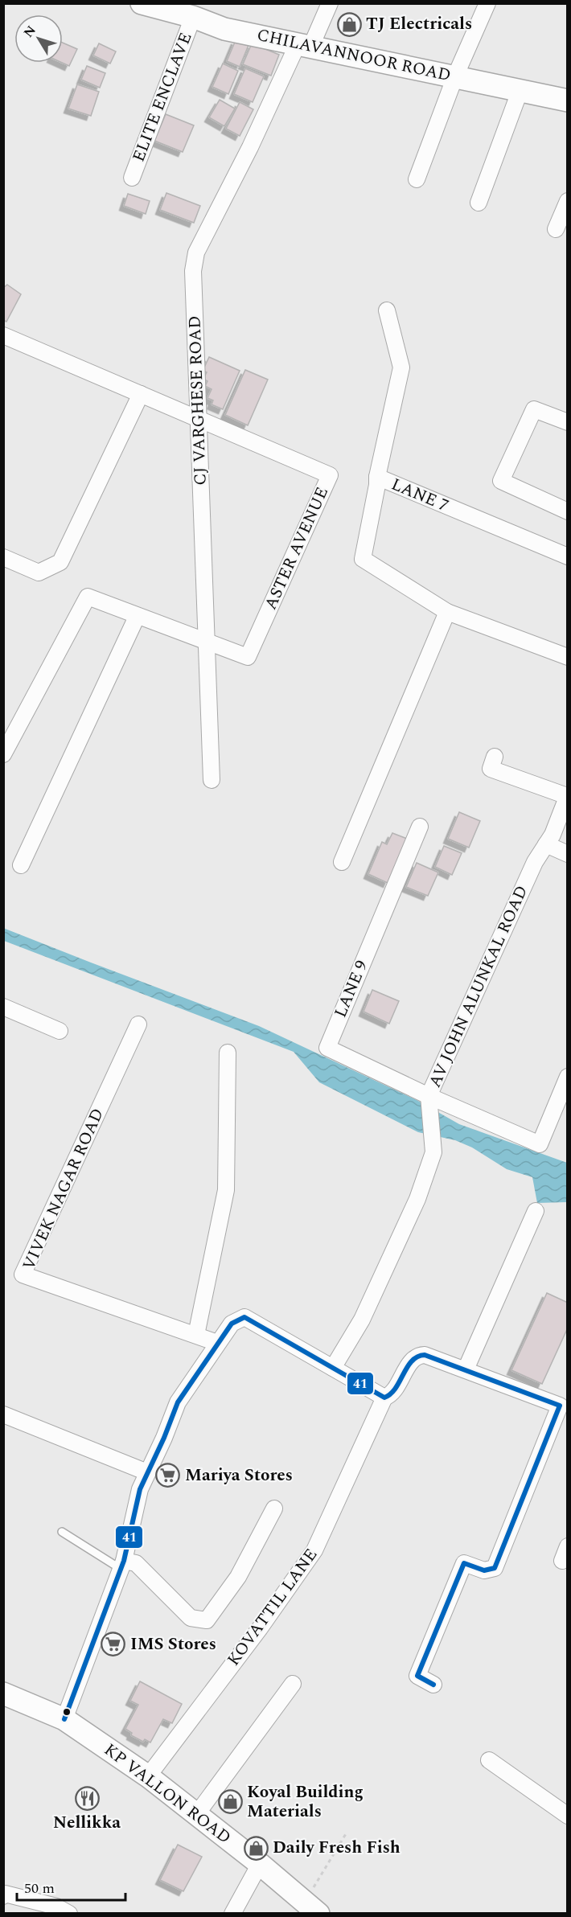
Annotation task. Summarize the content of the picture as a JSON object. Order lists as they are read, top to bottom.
{
  "streets": {
    "street": [
      "CHILAVANNOOR ROAD",
      "ELITE ENCLAVE",
      "CJ VARGHESE ROAD",
      "LANE 7",
      "ASTER AVENUE",
      "AV JOHN ALUNKAL ROAD",
      "LANE 9",
      "VIVEK NAGAR ROAD",
      "KOVATTIL LANE",
      "KP VALLON ROAD"
    ]
  },
  "crossings": [
    ["CHILAVANNOOR ROAD", "ELITE ENCLAVE"],
    ["CHILAVANNOOR ROAD", "CJ VARGHESE ROAD"],
    ["CJ VARGHESE ROAD", "ASTER AVENUE"],
    ["AV JOHN ALUNKAL ROAD", "LANE 9"],
    ["KOVATTIL LANE", "KP VALLON ROAD"]
  ],
  "places": {
    "shop": ["TJ Electricals", "Koyal Building Materials", "Daily Fresh Fish"],
    "supermarket": ["Mariya Stores", "IMS Stores"],
    "restaurant": ["Nellikka"]
  },
  "lines": ["transit line 41"],
  "scale_bar": "50 m",
  "north": "top left"
}
